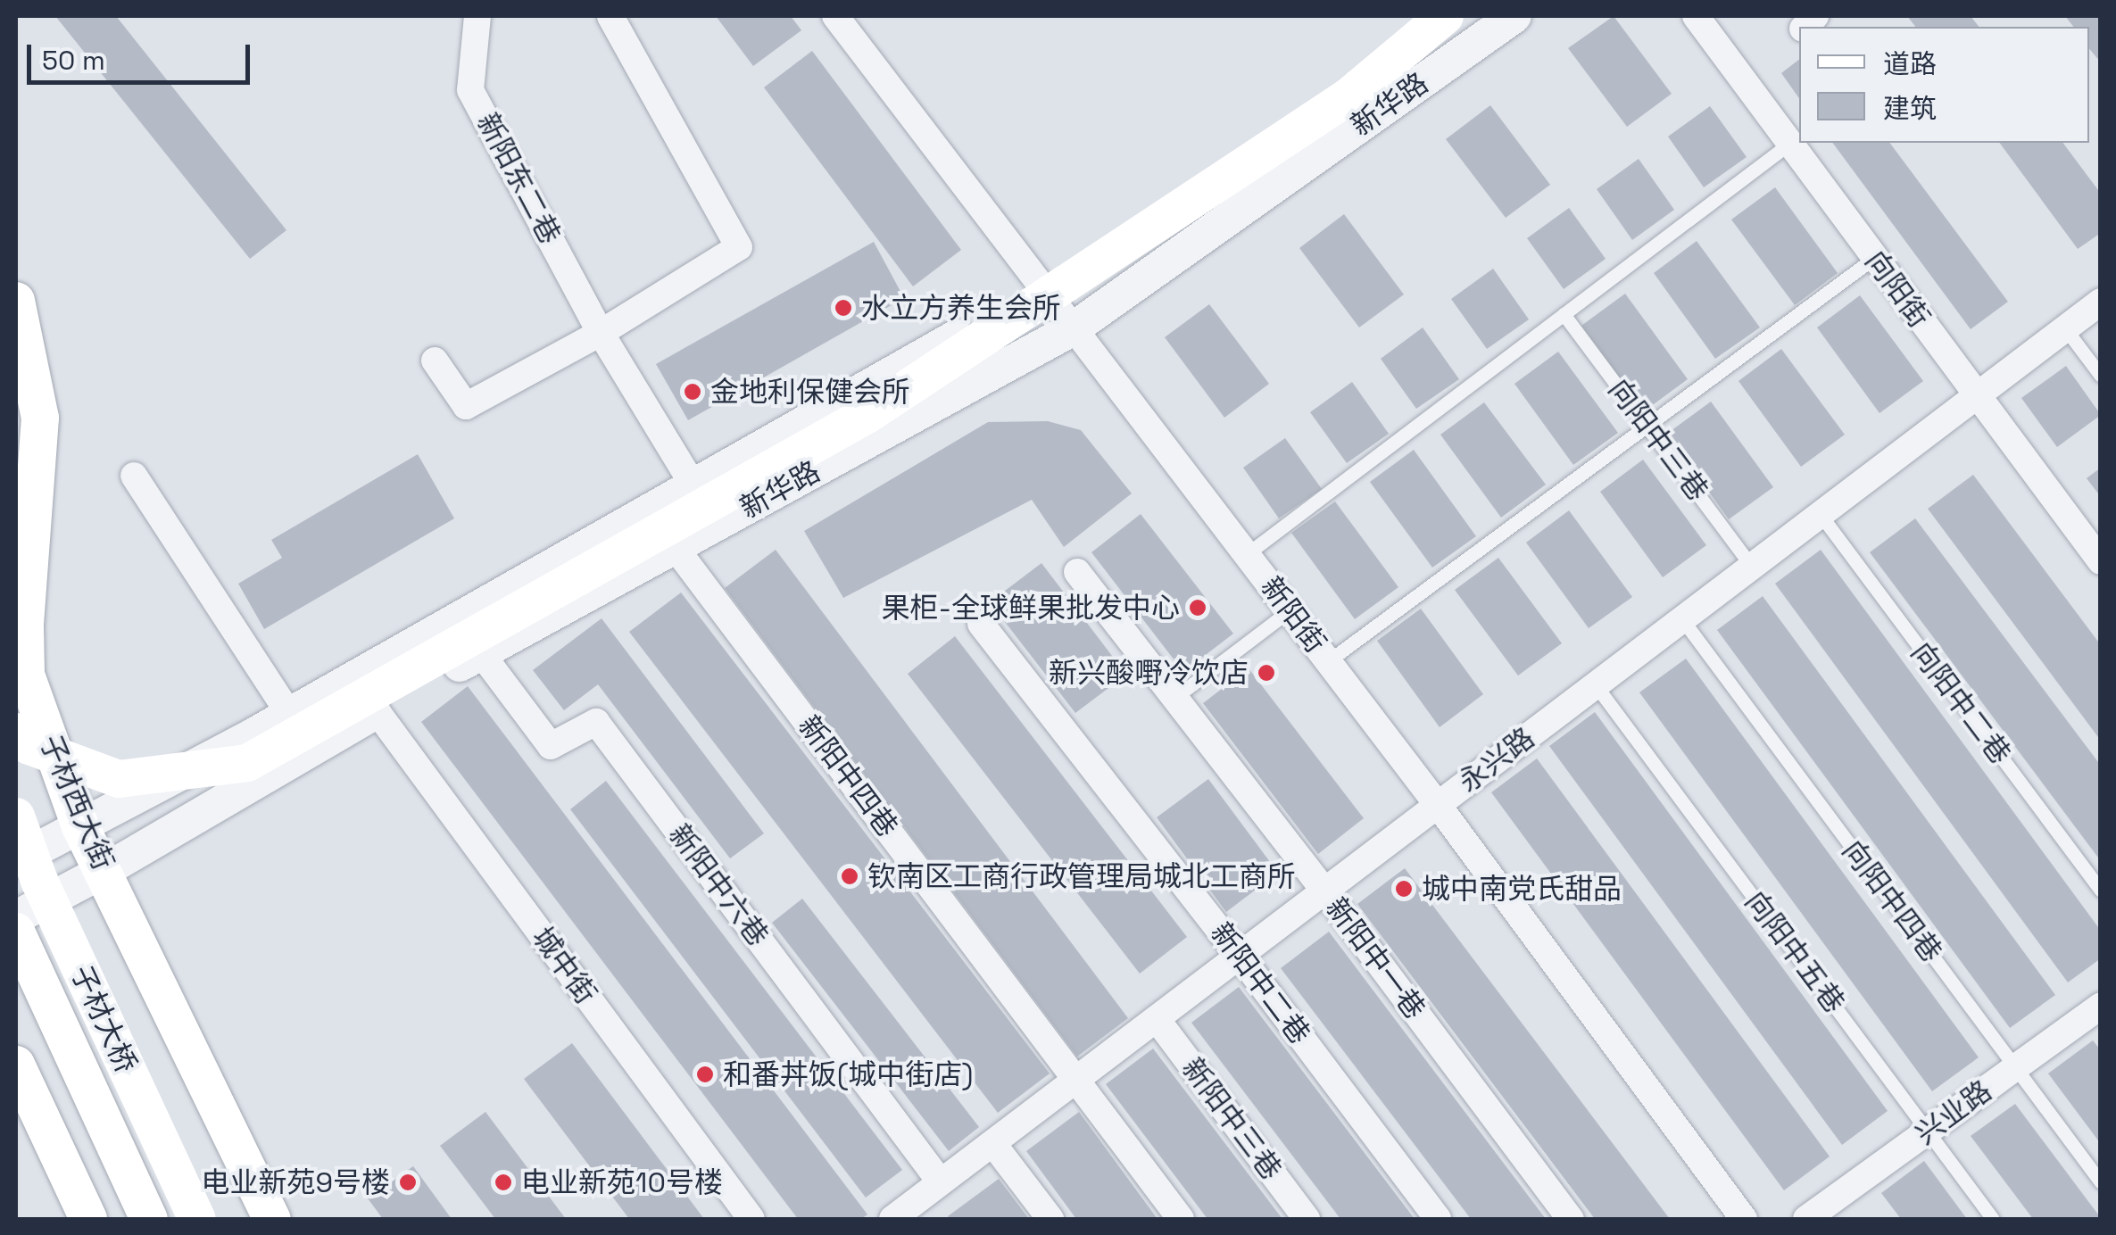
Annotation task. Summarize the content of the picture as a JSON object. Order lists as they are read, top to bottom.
{
  "streets": {
    "main road": ["子材西大街", "子材大桥"],
    "street": [
      "新华路",
      "新阳东二巷",
      "向阳街",
      "新阳街",
      "永兴路",
      "新阳中四巷",
      "新阳中六巷",
      "新阳中一巷",
      "城中街",
      "新阳中二巷",
      "兴业路",
      "新阳中三巷"
    ],
    "lane": [
      "向阳中三巷",
      "向阳中二巷",
      "向阳中四巷",
      "向阳中五巷"
    ]
  },
  "crossings": [
    ["新华路", "新阳东二巷"],
    ["新华路", "新阳街"],
    ["新华路", "新阳中四巷"],
    ["新华路", "子材西大街"],
    ["新华路", "新阳中六巷"],
    ["新华路", "城中街"],
    ["向阳街", "永兴路"],
    ["向阳中三巷", "永兴路"],
    ["新阳街", "永兴路"],
    ["向阳中二巷", "永兴路"],
    ["永兴路", "新阳中四巷"],
    ["永兴路", "新阳中六巷"],
    ["永兴路", "向阳中四巷"],
    ["永兴路", "向阳中五巷"],
    ["永兴路", "新阳中一巷"],
    ["永兴路", "新阳中二巷"],
    ["永兴路", "新阳中三巷"],
    ["向阳中四巷", "兴业路"],
    ["向阳中五巷", "兴业路"]
  ],
  "places": [
    "水立方养生会所",
    "金地利保健会所",
    "果柜-全球鲜果批发中心",
    "新兴酸嘢冷饮店",
    "钦南区工商行政管理局城北工商所",
    "城中南党氏甜品",
    "和番丼饭(城中街店)",
    "电业新苑9号楼",
    "电业新苑10号楼"
  ],
  "legend": ["道路", "建筑"],
  "scale_bar": "50 m"
}
